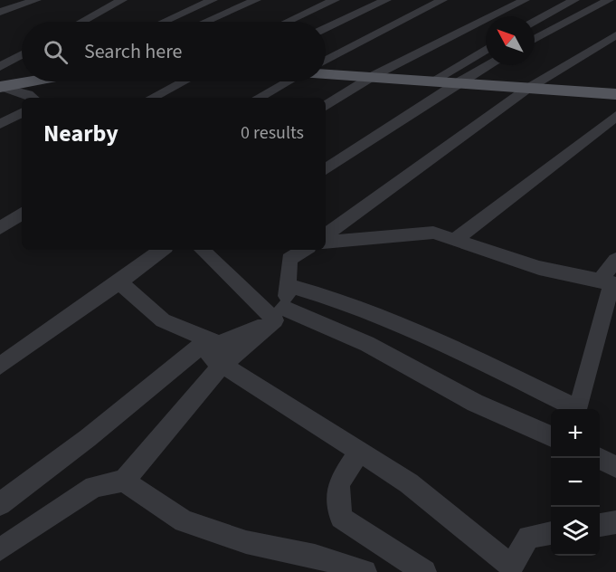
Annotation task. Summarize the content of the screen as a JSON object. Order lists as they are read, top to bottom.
{
  "north": "top left",
  "page": {
    "search": "Search here",
    "heading": ["Nearby", "0 results"],
    "map_buttons": ["+", "−"]
  }
}
